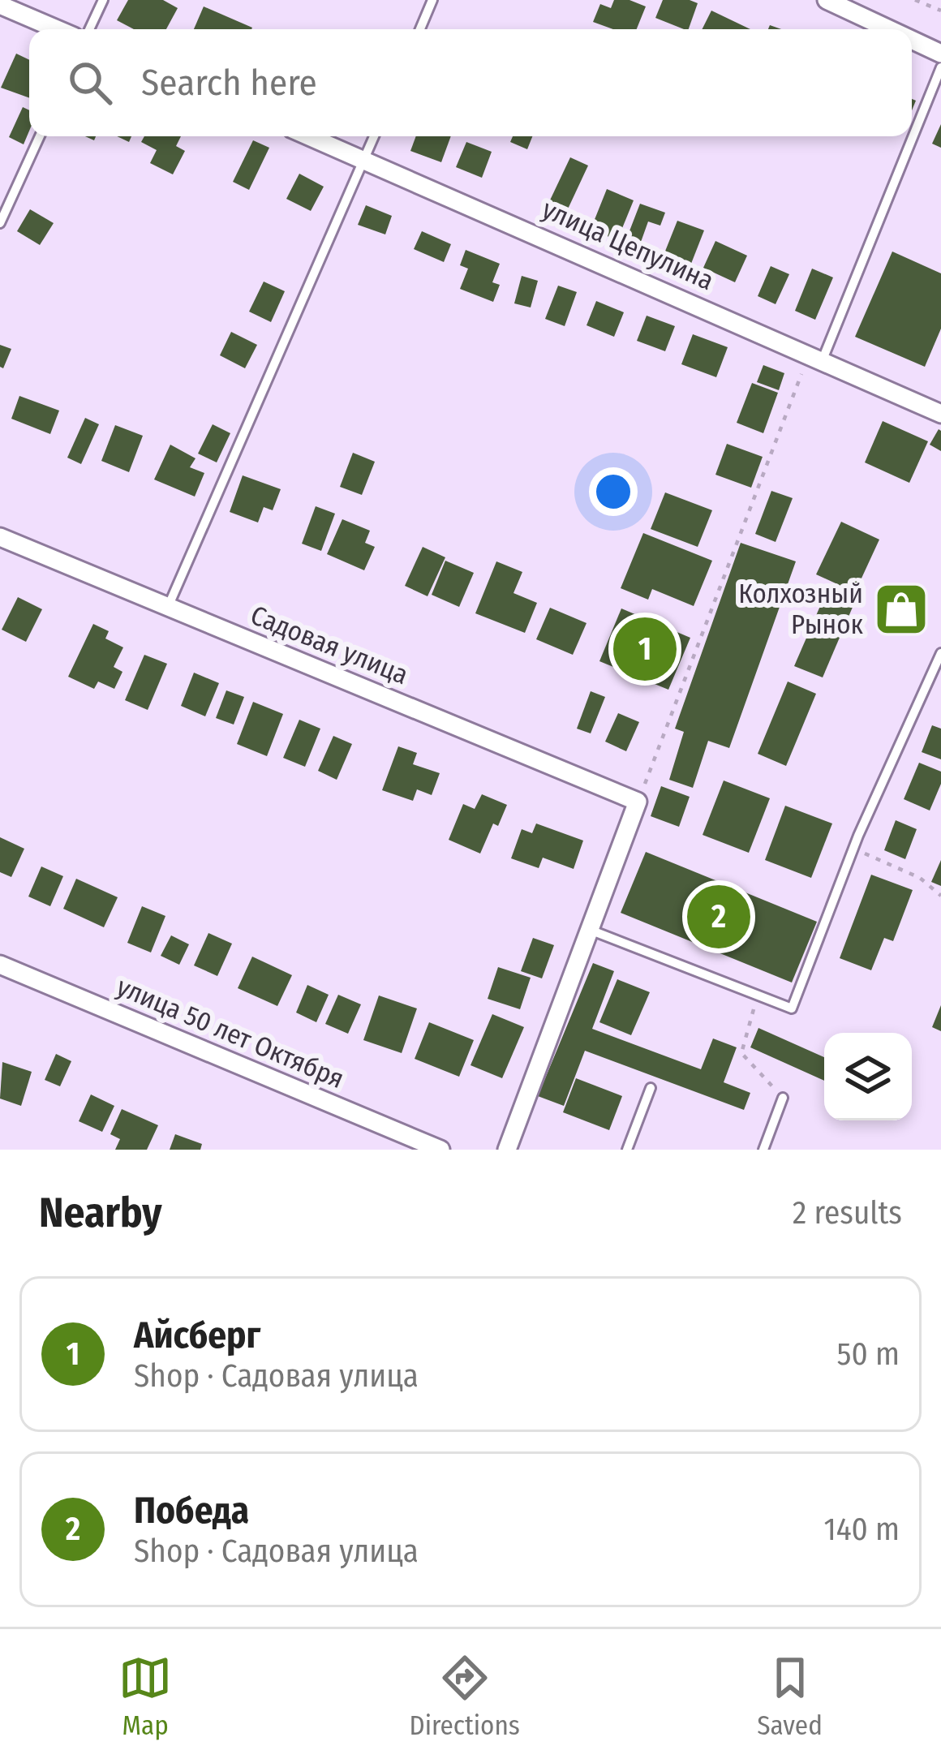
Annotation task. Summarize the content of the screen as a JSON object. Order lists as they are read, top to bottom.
{
  "streets": {
    "street": ["улица Цепулина", "Садовая улица", "улица 50 лет Октября"]
  },
  "places": {
    "shop": ["Колхозный Рынок"]
  },
  "page": {
    "search": "Search here",
    "pins": ["1", "2"],
    "heading": ["Nearby", "2 results"],
    "list": [
      {
        "mark": "1",
        "name": "Айсберг",
        "note": "Shop · Садовая улица",
        "value": "50 m"
      },
      {
        "mark": "2",
        "name": "Победа",
        "note": "Shop · Садовая улица",
        "value": "140 m"
      }
    ],
    "nav": ["Map", "Directions", "Saved"]
  }
}
